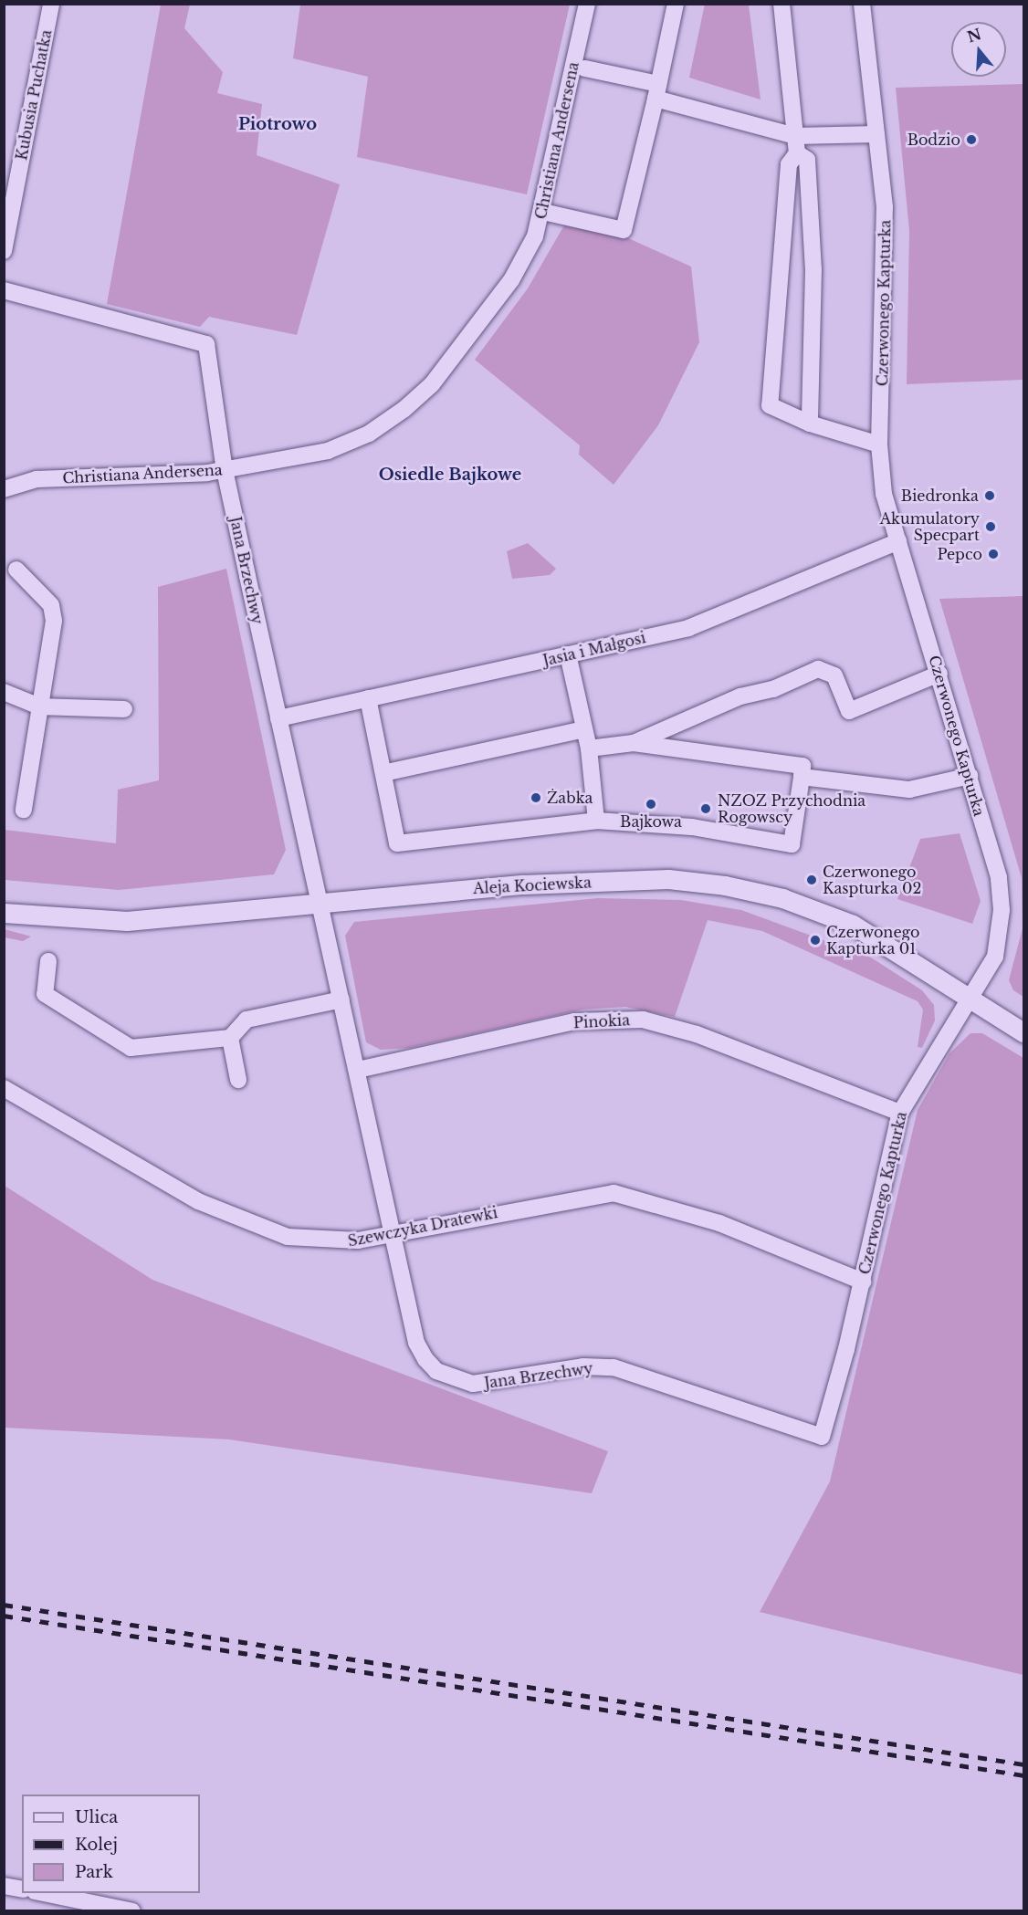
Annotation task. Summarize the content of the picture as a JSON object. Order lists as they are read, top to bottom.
{
  "streets": {
    "street": [
      "Kubusia Puchatka",
      "Christiana Andersena",
      "Czerwonego Kapturka",
      "Jana Brzechwy",
      "Jasia i Małgosi",
      "Aleja Kociewska",
      "Pinokia",
      "Szewczyka Dratewki"
    ]
  },
  "crossings": [
    ["Christiana Andersena", "Jana Brzechwy"],
    ["Czerwonego Kapturka", "Jana Brzechwy"],
    ["Czerwonego Kapturka", "Jasia i Małgosi"],
    ["Czerwonego Kapturka", "Aleja Kociewska"],
    ["Czerwonego Kapturka", "Pinokia"],
    ["Czerwonego Kapturka", "Szewczyka Dratewki"],
    ["Jana Brzechwy", "Jasia i Małgosi"],
    ["Jana Brzechwy", "Aleja Kociewska"],
    ["Jana Brzechwy", "Pinokia"],
    ["Jana Brzechwy", "Szewczyka Dratewki"]
  ],
  "districts": ["Piotrowo", "Osiedle Bajkowe"],
  "places": [
    "Bodzio",
    "Biedronka",
    "Akumulatory Specpart",
    "Pepco",
    "Żabka",
    "Bajkowa",
    "NZOZ Przychodnia Rogowscy",
    "Czerwonego Kaspturka 02",
    "Czerwonego Kapturka 01"
  ],
  "legend": ["Ulica", "Kolej", "Park"],
  "north": "top"
}
